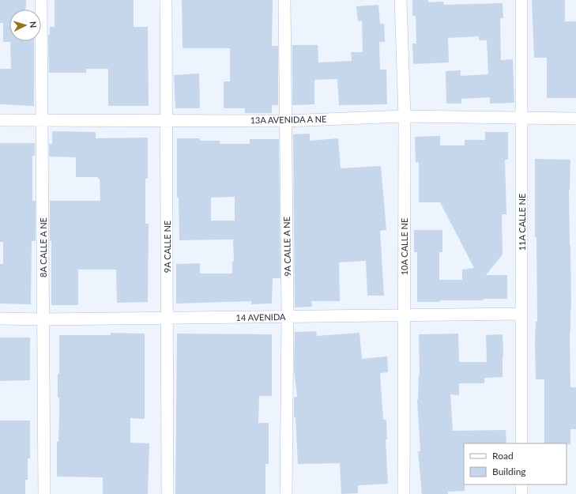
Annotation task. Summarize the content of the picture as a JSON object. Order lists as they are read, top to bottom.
{
  "streets": {
    "street": [
      "13A AVENIDA A NE",
      "11A CALLE NE",
      "9A CALLE NE",
      "9A CALLE A NE",
      "10A CALLE NE",
      "8A CALLE A NE",
      "14 AVENIDA"
    ]
  },
  "crossings": [
    ["13A AVENIDA A NE", "11A CALLE NE"],
    ["13A AVENIDA A NE", "9A CALLE NE"],
    ["13A AVENIDA A NE", "9A CALLE A NE"],
    ["13A AVENIDA A NE", "10A CALLE NE"],
    ["13A AVENIDA A NE", "8A CALLE A NE"],
    ["11A CALLE NE", "14 AVENIDA"],
    ["9A CALLE NE", "14 AVENIDA"],
    ["9A CALLE A NE", "14 AVENIDA"],
    ["10A CALLE NE", "14 AVENIDA"],
    ["8A CALLE A NE", "14 AVENIDA"]
  ],
  "legend": ["Road", "Building"],
  "north": "right"
}
